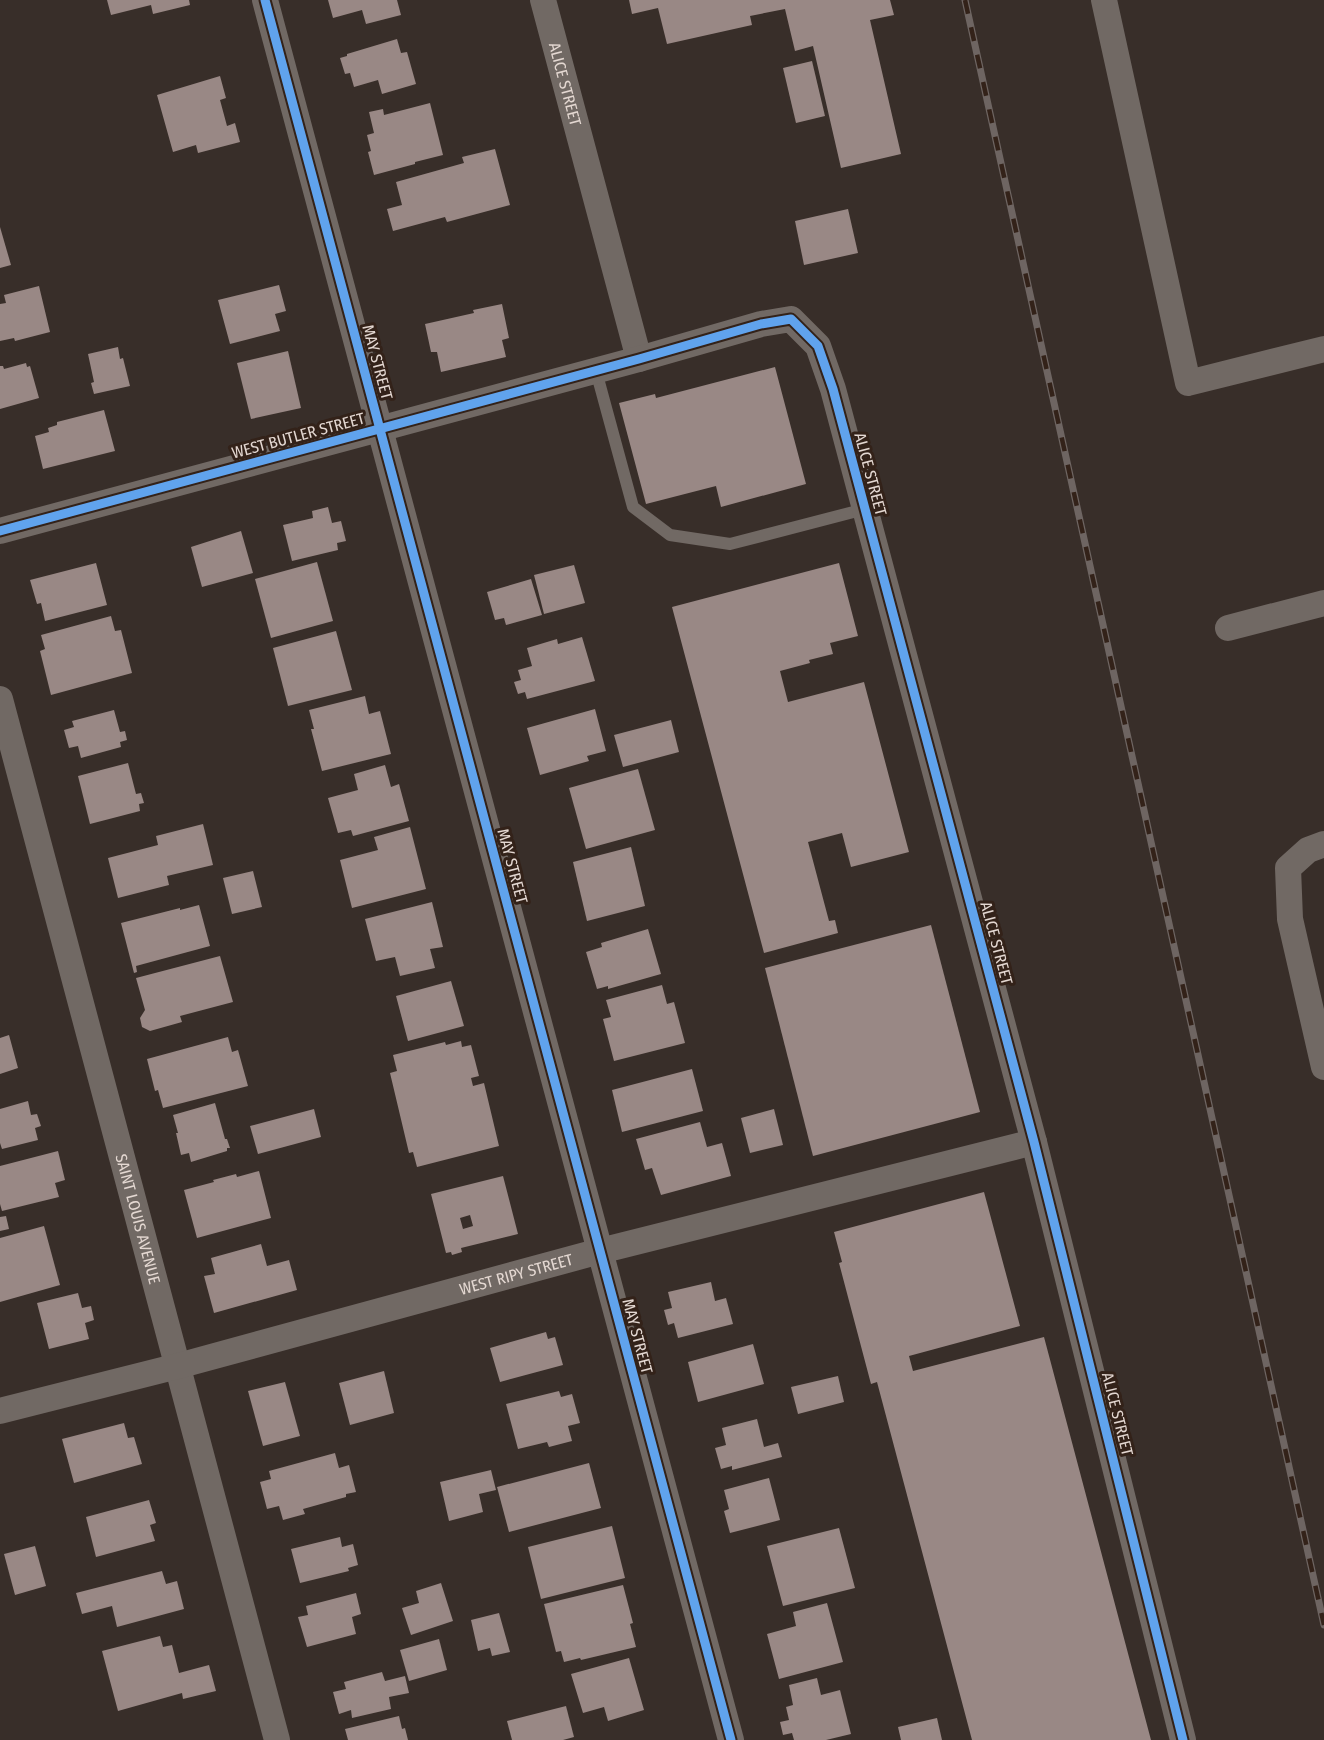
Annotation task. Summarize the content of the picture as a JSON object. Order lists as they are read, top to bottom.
{
  "streets": {
    "street": [
      "ALICE STREET",
      "MAY STREET",
      "WEST BUTLER STREET",
      "SAINT LOUIS AVENUE",
      "WEST RIPY STREET"
    ]
  },
  "crossings": [
    ["ALICE STREET", "WEST BUTLER STREET"],
    ["ALICE STREET", "WEST RIPY STREET"],
    ["MAY STREET", "WEST BUTLER STREET"],
    ["MAY STREET", "WEST RIPY STREET"],
    ["SAINT LOUIS AVENUE", "WEST RIPY STREET"]
  ]
}
